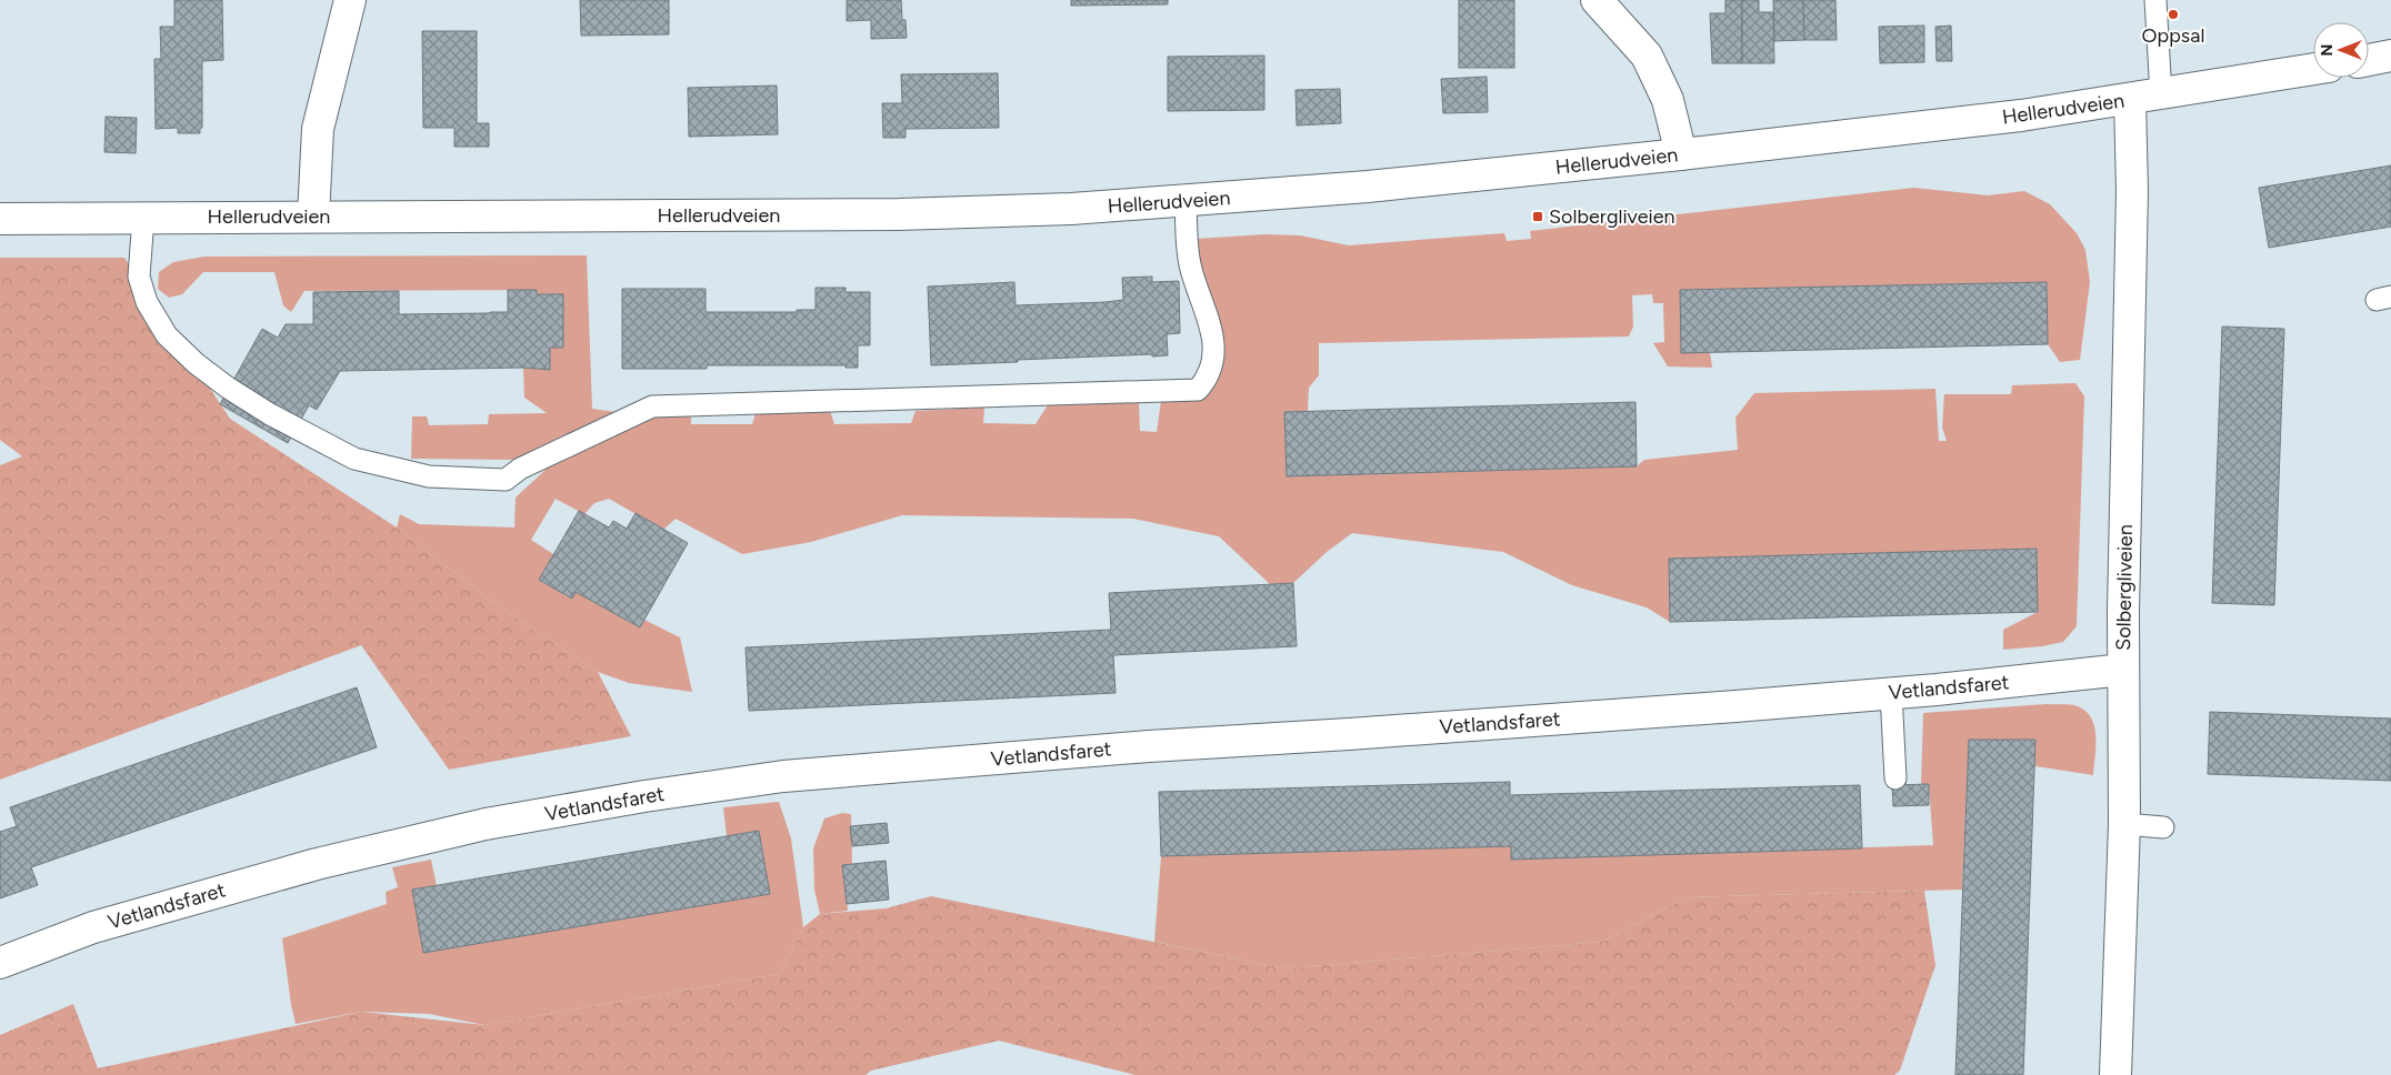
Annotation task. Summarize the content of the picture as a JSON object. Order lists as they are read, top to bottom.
{
  "streets": {
    "street": ["Hellerudveien", "Solbergliveien", "Vetlandsfaret"]
  },
  "crossings": [
    ["Hellerudveien", "Solbergliveien"],
    ["Solbergliveien", "Vetlandsfaret"]
  ],
  "places": {
    "other": ["Oppsal"],
    "transit": ["Solbergliveien"]
  },
  "north": "left"
}
